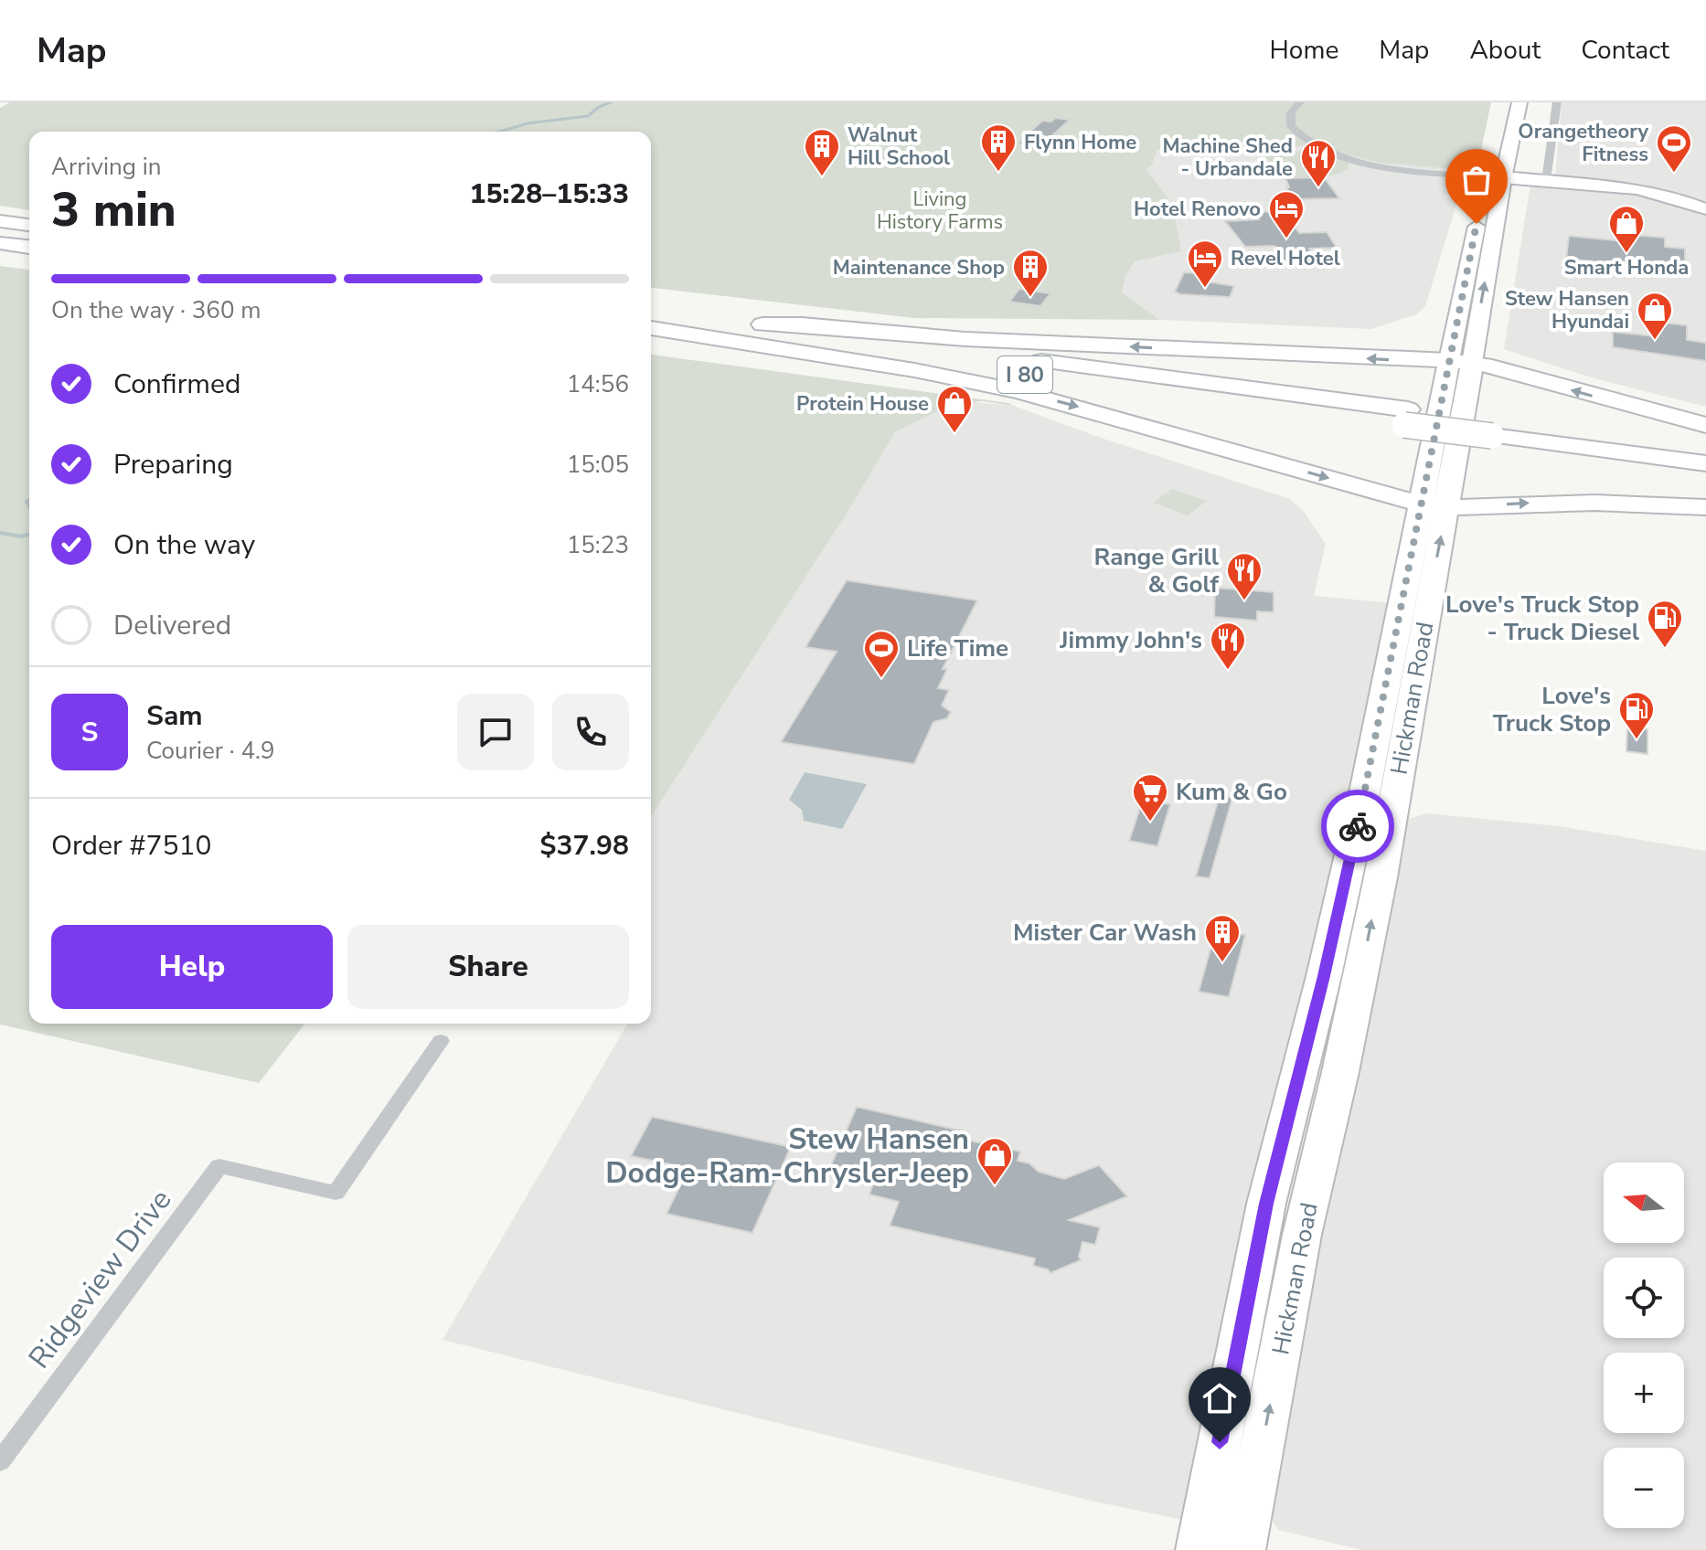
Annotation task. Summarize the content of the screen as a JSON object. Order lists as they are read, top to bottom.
{
  "streets": {
    "highway": ["I 80", "Hickman Road"],
    "street": ["Ridgeview Drive"]
  },
  "one_way": ["Hickman Road"],
  "parks": ["Living History Farms"],
  "places": {
    "building": [
      "Flynn Home",
      "Walnut Hill School",
      "Maintenance Shop",
      "Mister Car Wash"
    ],
    "sports": ["Orangetheory Fitness", "Life Time"],
    "restaurant": ["Machine Shed - Urbandale", "Range Grill & Golf", "Jimmy John's"],
    "hotel": ["Hotel Renovo", "Revel Hotel"],
    "shop": [
      "Smart Honda",
      "Stew Hansen Hyundai",
      "Protein House",
      "Stew Hansen Dodge-Ram-Chrysler-Jeep"
    ],
    "fuel station": ["Love's Truck Stop - Truck Diesel", "Love's Truck Stop"],
    "supermarket": ["Kum & Go"]
  },
  "north": "left",
  "page": {
    "header": "Map",
    "nav": [
      "Home",
      "Map",
      "About",
      "Contact"
    ],
    "heading": ["3 min", "Arriving in", "15:28–15:33"],
    "panel": [
      "Sam",
      "Courier · 4.9",
      "Order #7510",
      "$37.98"
    ],
    "bar": "On the way · 360 m",
    "list": [
      ["Confirmed", "14:56"],
      ["Preparing", "15:05"],
      ["On the way", "15:23"],
      "Delivered"
    ],
    "round": "S",
    "buttons": ["Help", "Share"],
    "map_buttons": ["+", "−"]
  }
}
